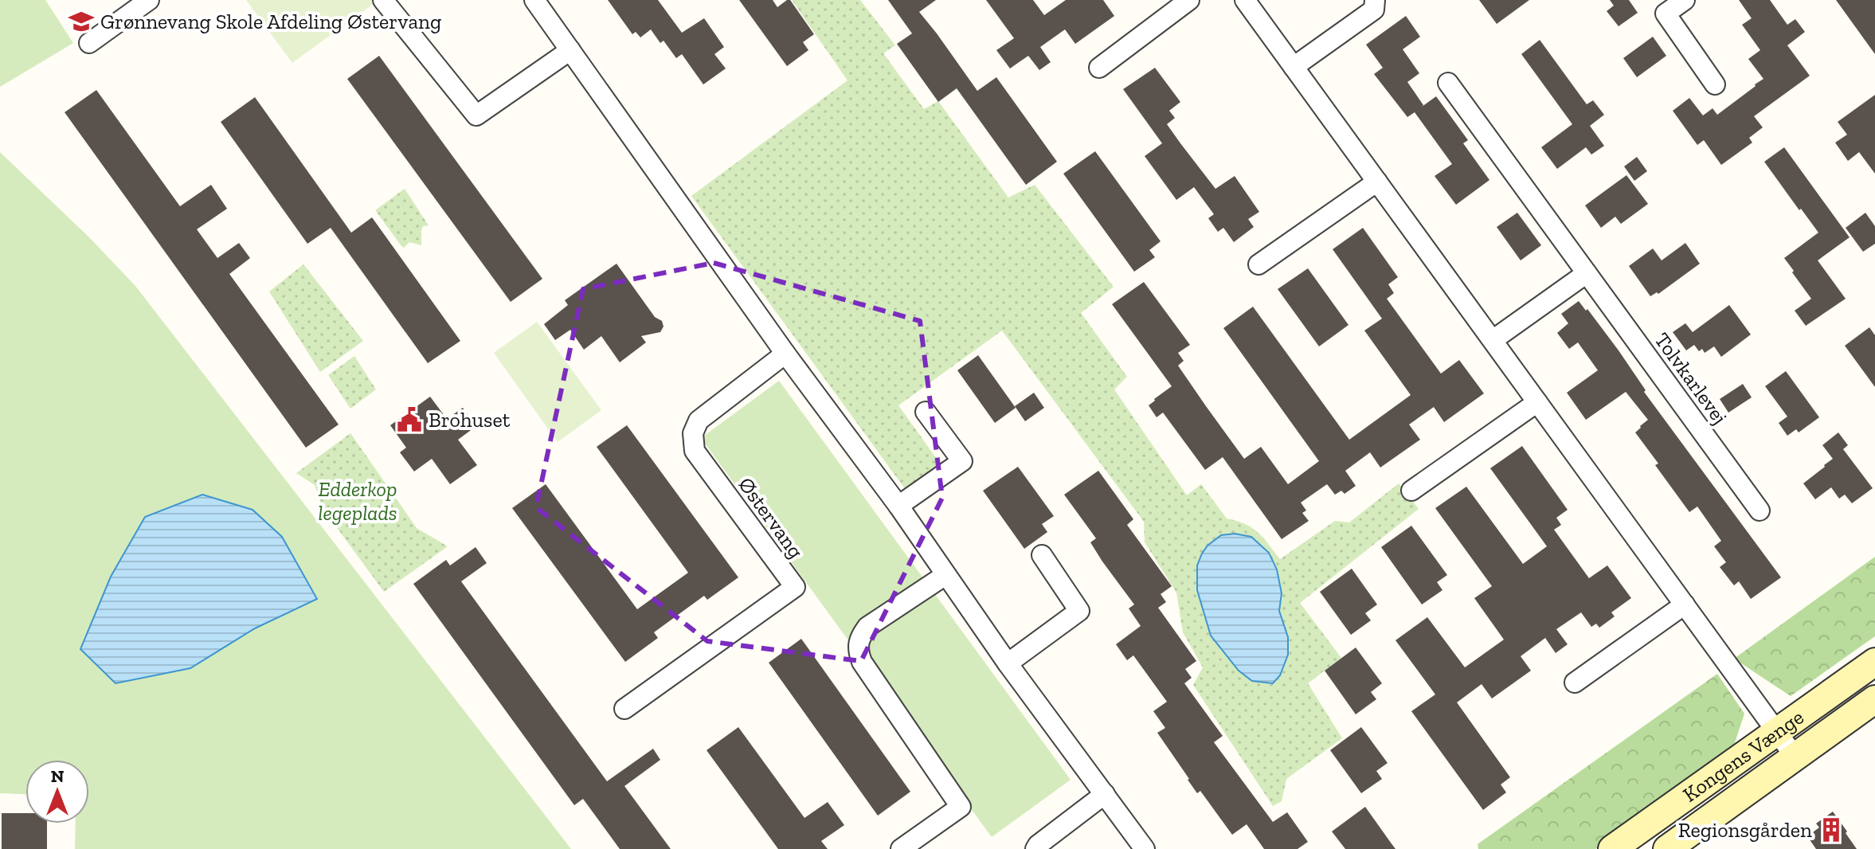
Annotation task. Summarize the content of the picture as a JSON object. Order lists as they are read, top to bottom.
{
  "streets": {
    "street": ["Tolvkarlevej", "Østervang", "Kongens Vænge"]
  },
  "parks": ["Edderkop legeplads"],
  "places": {
    "school or university": ["Grønnevang Skole Afdeling Østervang"],
    "public building": ["Brohuset"],
    "building": ["Regionsgården"]
  },
  "north": "top"
}
